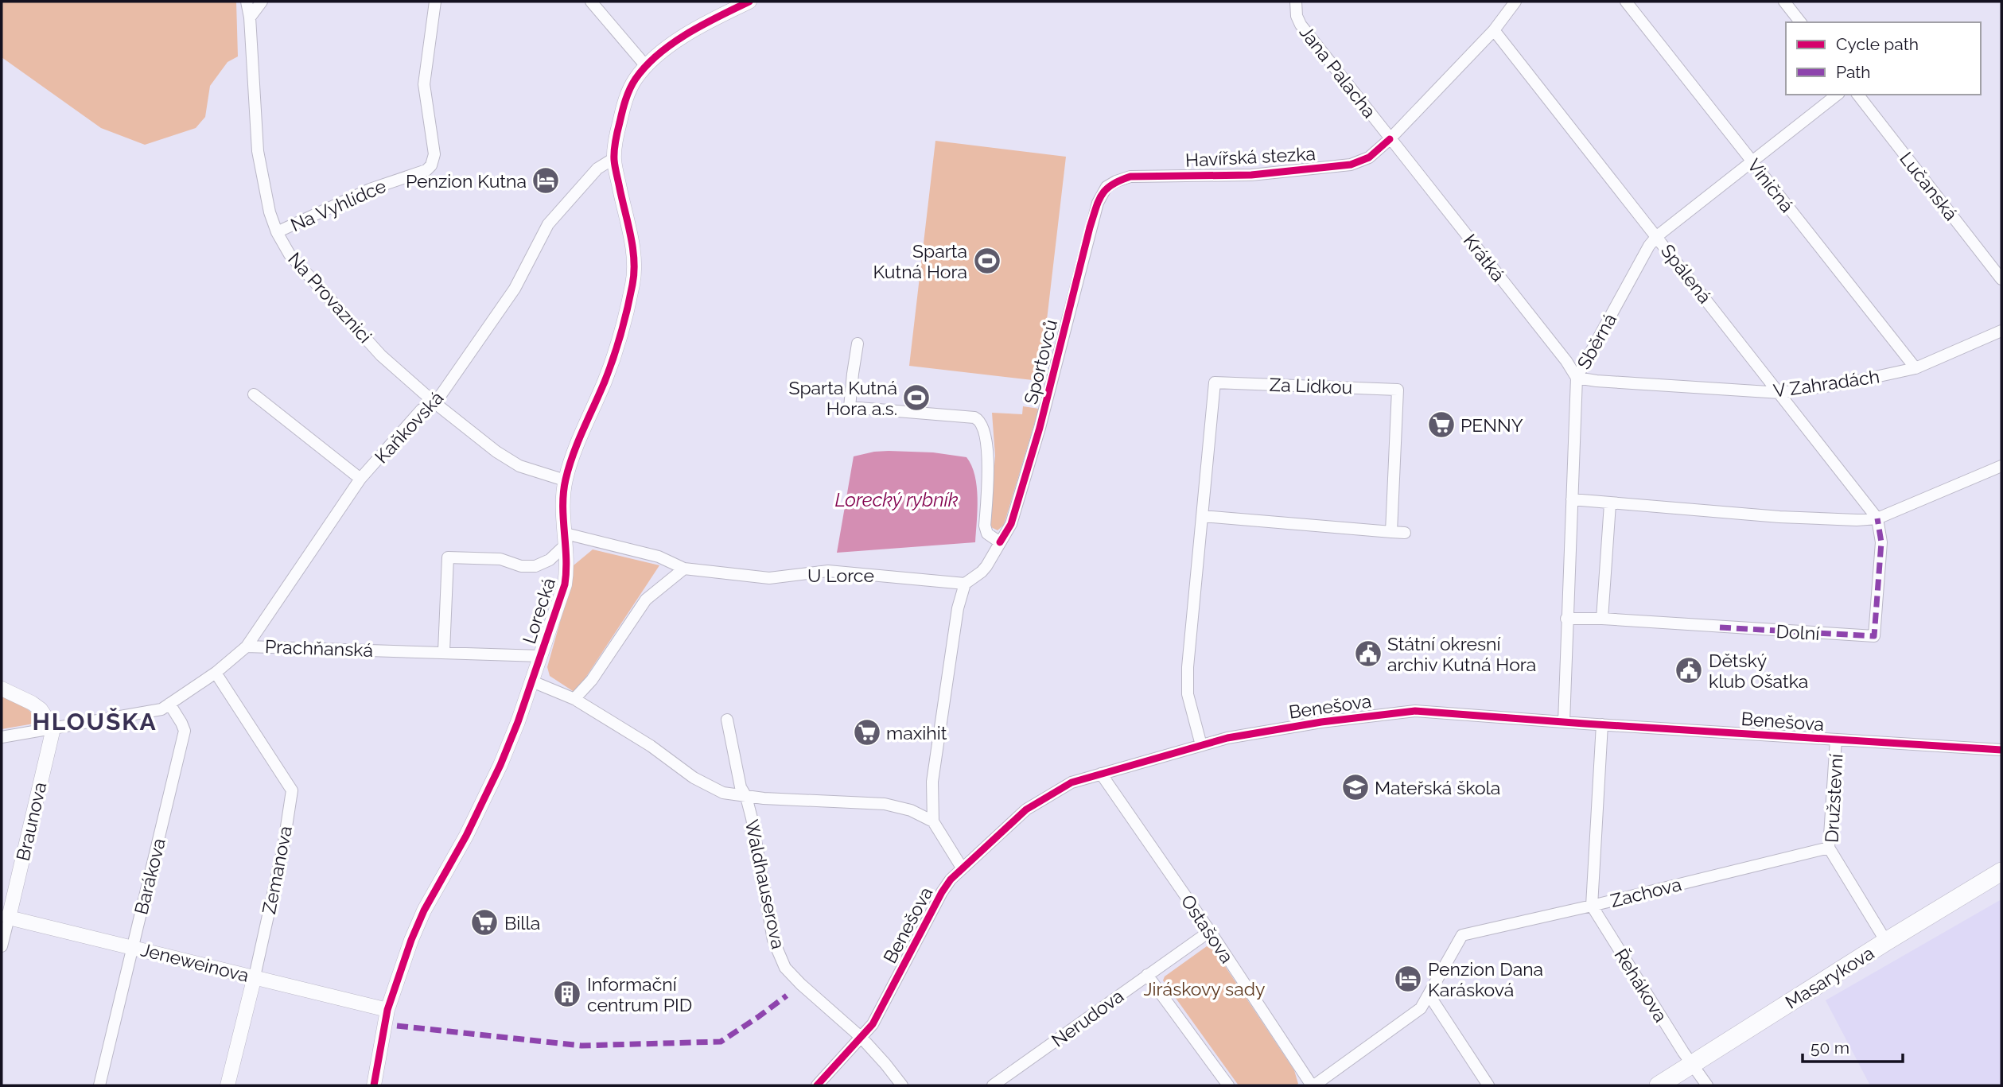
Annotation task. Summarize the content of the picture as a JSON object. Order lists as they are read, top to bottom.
{
  "streets": {
    "main road": ["Masarykova"],
    "street": [
      "Jana Palacha",
      "Havířská stezka",
      "Viničná",
      "Lučanská",
      "Na Vyhlídce",
      "Krátká",
      "Spálená",
      "Na Provaznici",
      "Sběrná",
      "Sportovců",
      "V Zahradách",
      "Za Lidkou",
      "Kaňkovská",
      "U Lorce",
      "Lorecká",
      "Dolní",
      "Prachňanská",
      "Benešova",
      "Družstevní",
      "Braunova",
      "Zemanova",
      "Barákova",
      "Waldhauserova",
      "Zachova",
      "Ostašova",
      "Jeneweinova",
      "Řehákova",
      "Nerudova"
    ]
  },
  "crossings": [
    ["Jana Palacha", "Havířská stezka"],
    ["Jana Palacha", "Krátká"],
    ["Havířská stezka", "Krátká"],
    ["Havířská stezka", "Spálená"],
    ["Havířská stezka", "Sportovců"],
    ["Viničná", "Sběrná"],
    ["Viničná", "V Zahradách"],
    ["Na Vyhlídce", "Na Provaznici"],
    ["Krátká", "Sběrná"],
    ["Krátká", "V Zahradách"],
    ["Spálená", "Sběrná"],
    ["Spálená", "V Zahradách"],
    ["Spálená", "Dolní"],
    ["Na Provaznici", "Kaňkovská"],
    ["Na Provaznici", "Lorecká"],
    ["Sběrná", "V Zahradách"],
    ["Sběrná", "Dolní"],
    ["Sběrná", "Benešova"],
    ["Sportovců", "U Lorce"],
    ["Za Lidkou", "Benešova"],
    ["Kaňkovská", "Lorecká"],
    ["Kaňkovská", "Prachňanská"],
    ["U Lorce", "Lorecká"],
    ["Lorecká", "Prachňanská"],
    ["Lorecká", "Waldhauserova"],
    ["Lorecká", "Jeneweinova"],
    ["Prachňanská", "Braunova"],
    ["Prachňanská", "Zemanova"],
    ["Prachňanská", "Barákova"],
    ["Benešova", "Družstevní"],
    ["Benešova", "Waldhauserova"],
    ["Benešova", "Ostašova"],
    ["Družstevní", "Zachova"],
    ["Družstevní", "Masarykova"],
    ["Braunova", "Jeneweinova"],
    ["Zemanova", "Jeneweinova"],
    ["Barákova", "Jeneweinova"],
    ["Zachova", "Řehákova"],
    ["Ostašova", "Nerudova"],
    ["Masarykova", "Řehákova"]
  ],
  "districts": ["HLOUŠKA"],
  "water": ["Lorecký rybník"],
  "parks": ["Jiráskovy sady"],
  "places": {
    "hotel": ["Penzion Kutna", "Penzion Dana Karásková"],
    "sports": ["Sparta Kutná Hora", "Sparta Kutná Hora a.s."],
    "supermarket": ["PENNY", "maxihit", "Billa"],
    "public building": ["Státní okresní archiv Kutná Hora", "Dětský klub Ošatka"],
    "school or university": ["Mateřská škola"],
    "building": ["Informační centrum PID"]
  },
  "legend": ["Cycle path", "Path"],
  "scale_bar": "50 m"
}
